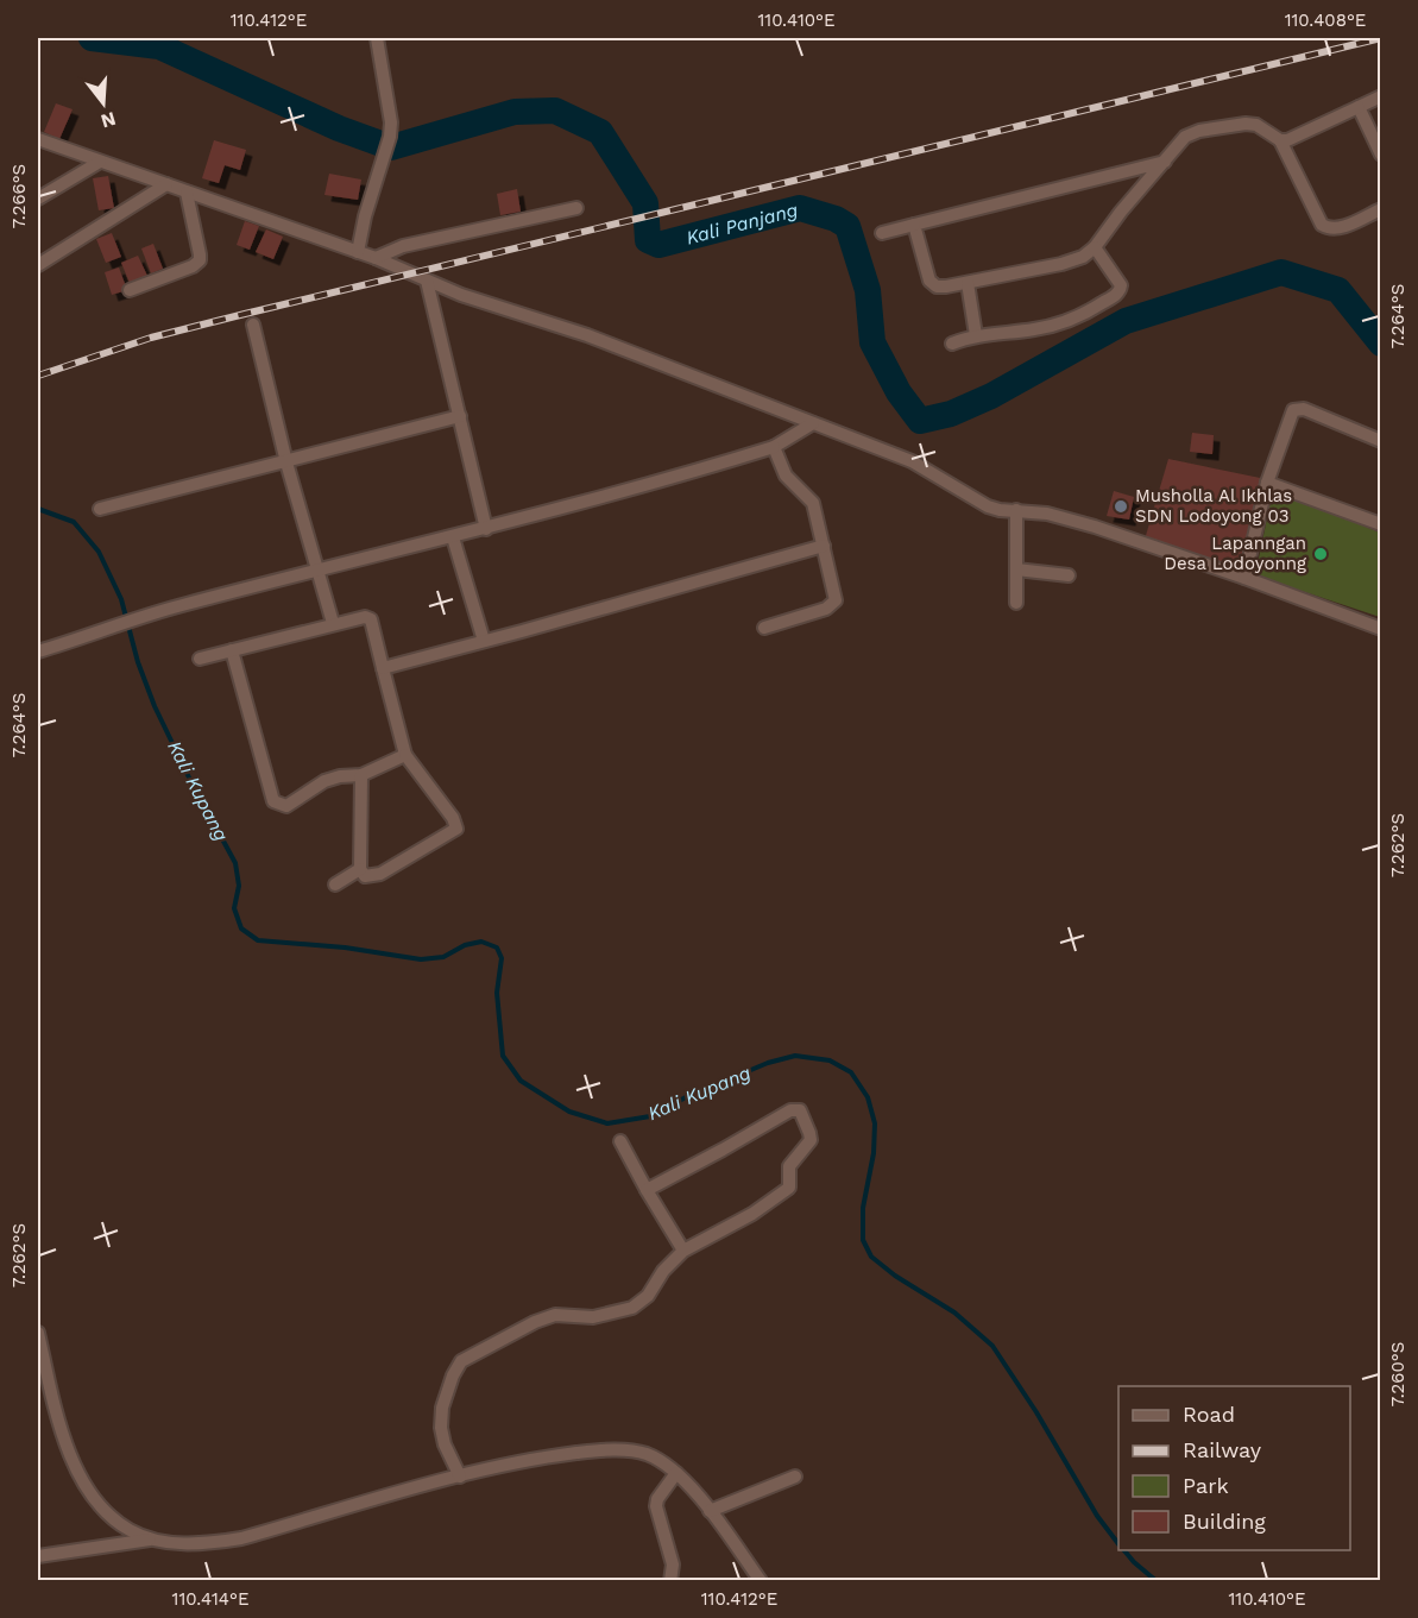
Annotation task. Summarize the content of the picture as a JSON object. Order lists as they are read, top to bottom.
{
  "water": ["Kali Panjang", "Kali Kupang"],
  "places": ["Musholla Al Ikhlas SDN Lodoyong 03", "Lapanngan Desa Lodoyonng"],
  "legend": [
    "Road",
    "Railway",
    "Park",
    "Building"
  ],
  "north": "bottom",
  "coordinates": [
    "110.412°E",
    "110.410°E",
    "110.408°E",
    "7.266°S",
    "7.264°S",
    "7.262°S",
    "7.260°S",
    "110.414°E"
  ]
}
